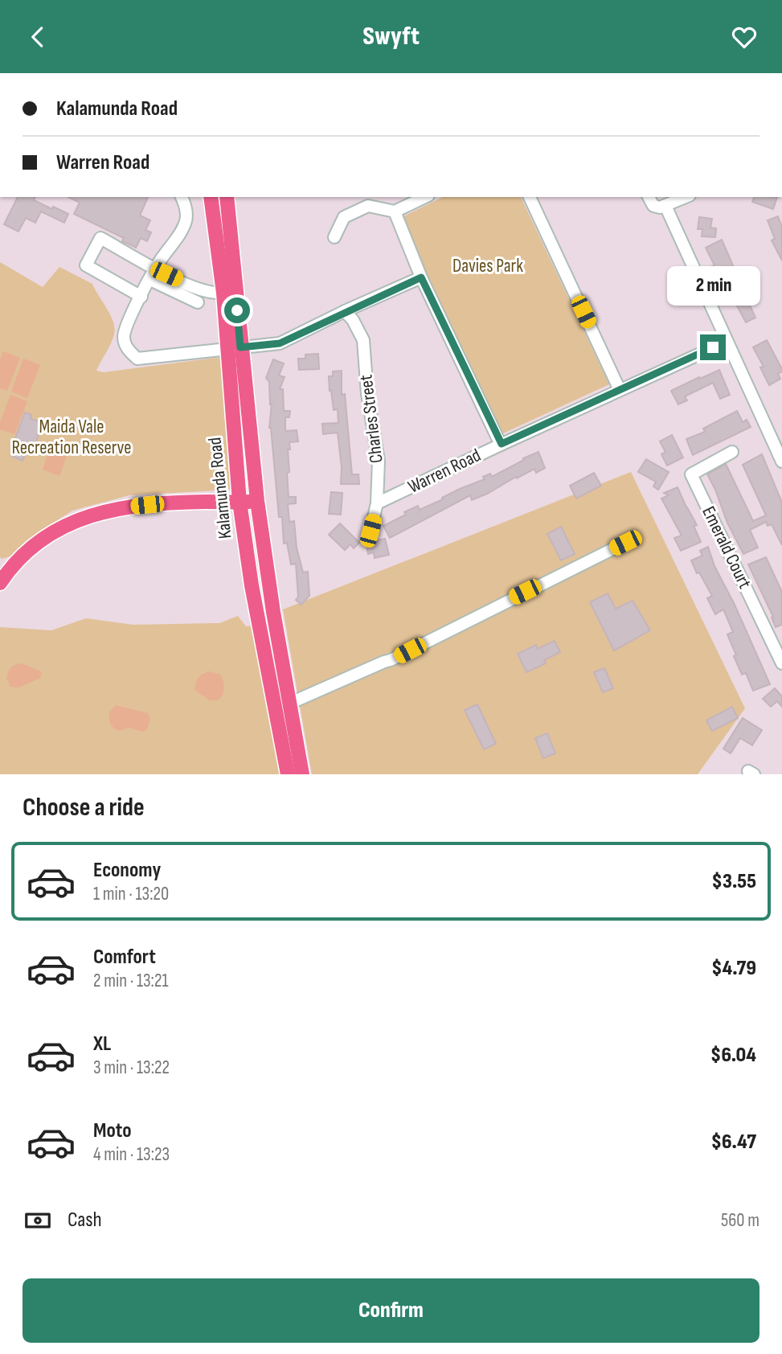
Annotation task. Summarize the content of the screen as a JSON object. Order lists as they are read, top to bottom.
{
  "streets": {
    "main road": ["Kalamunda Road"],
    "street": ["Charles Street", "Warren Road", "Emerald Court"]
  },
  "crossings": [
    ["Charles Street", "Warren Road"]
  ],
  "parks": ["Davies Park", "Maida Vale Recreation Reserve"],
  "page": {
    "header": "Swyft",
    "banner": ["Kalamunda Road", "Warren Road"],
    "bubble": "2 min",
    "heading": "Choose a ride",
    "list": [
      {
        "name": "Economy",
        "note": "1 min · 13:20",
        "value": "$3.55"
      },
      {
        "name": "Comfort",
        "note": "2 min · 13:21",
        "value": "$4.79"
      },
      {
        "name": "XL",
        "note": "3 min · 13:22",
        "value": "$6.04"
      },
      {
        "name": "Moto",
        "note": "4 min · 13:23",
        "value": "$6.47"
      }
    ],
    "pay": ["Cash", "560 m"],
    "buttons": "Confirm"
  }
}
